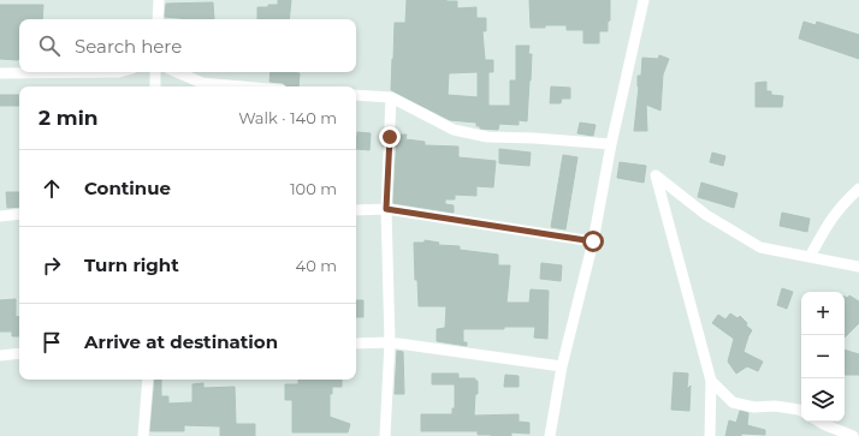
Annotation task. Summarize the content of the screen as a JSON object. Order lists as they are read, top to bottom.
{
  "page": {
    "search": "Search here",
    "heading": ["2 min", "Walk · 140 m"],
    "list": [
      ["Continue", "100 m"],
      ["Turn right", "40 m"],
      "Arrive at destination"
    ],
    "map_buttons": ["+", "−"]
  }
}
